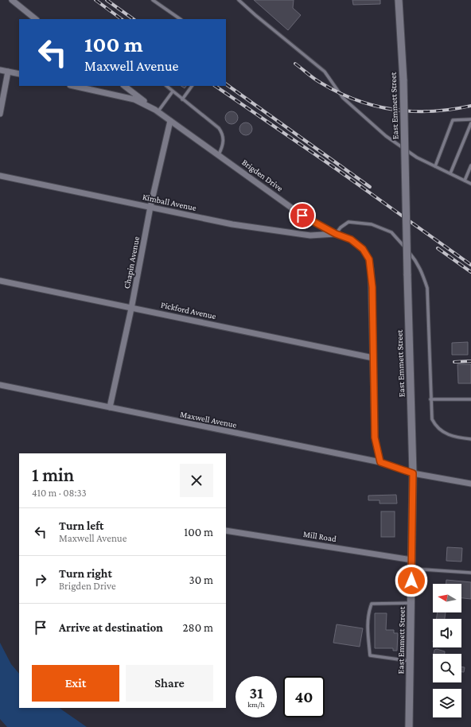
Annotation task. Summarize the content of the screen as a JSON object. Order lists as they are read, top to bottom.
{
  "streets": {
    "street": [
      "East Emmett Street",
      "Brigden Drive",
      "Kimball Avenue",
      "Chapin Avenue",
      "Pickford Avenue",
      "Maxwell Avenue",
      "Mill Road"
    ]
  },
  "crossings": [
    ["East Emmett Street", "Maxwell Avenue"],
    ["East Emmett Street", "Mill Road"],
    ["Brigden Drive", "Kimball Avenue"],
    ["Brigden Drive", "Chapin Avenue"],
    ["Brigden Drive", "Pickford Avenue"],
    ["Brigden Drive", "Maxwell Avenue"],
    ["Kimball Avenue", "Chapin Avenue"],
    ["Chapin Avenue", "Pickford Avenue"],
    ["Chapin Avenue", "Maxwell Avenue"]
  ],
  "north": "left",
  "page": {
    "turn": ["100 m", "Maxwell Avenue"],
    "heading": ["1 min", "410 m · 08:33"],
    "list": [
      {
        "name": "Turn left",
        "note": "Maxwell Avenue",
        "value": "100 m"
      },
      {
        "name": "Turn right",
        "note": "Brigden Drive",
        "value": "30 m"
      },
      {
        "name": "Arrive at destination",
        "value": "280 m"
      }
    ],
    "buttons": ["Exit", "Share"],
    "speed": "31 km/h",
    "limit": "40"
  }
}
